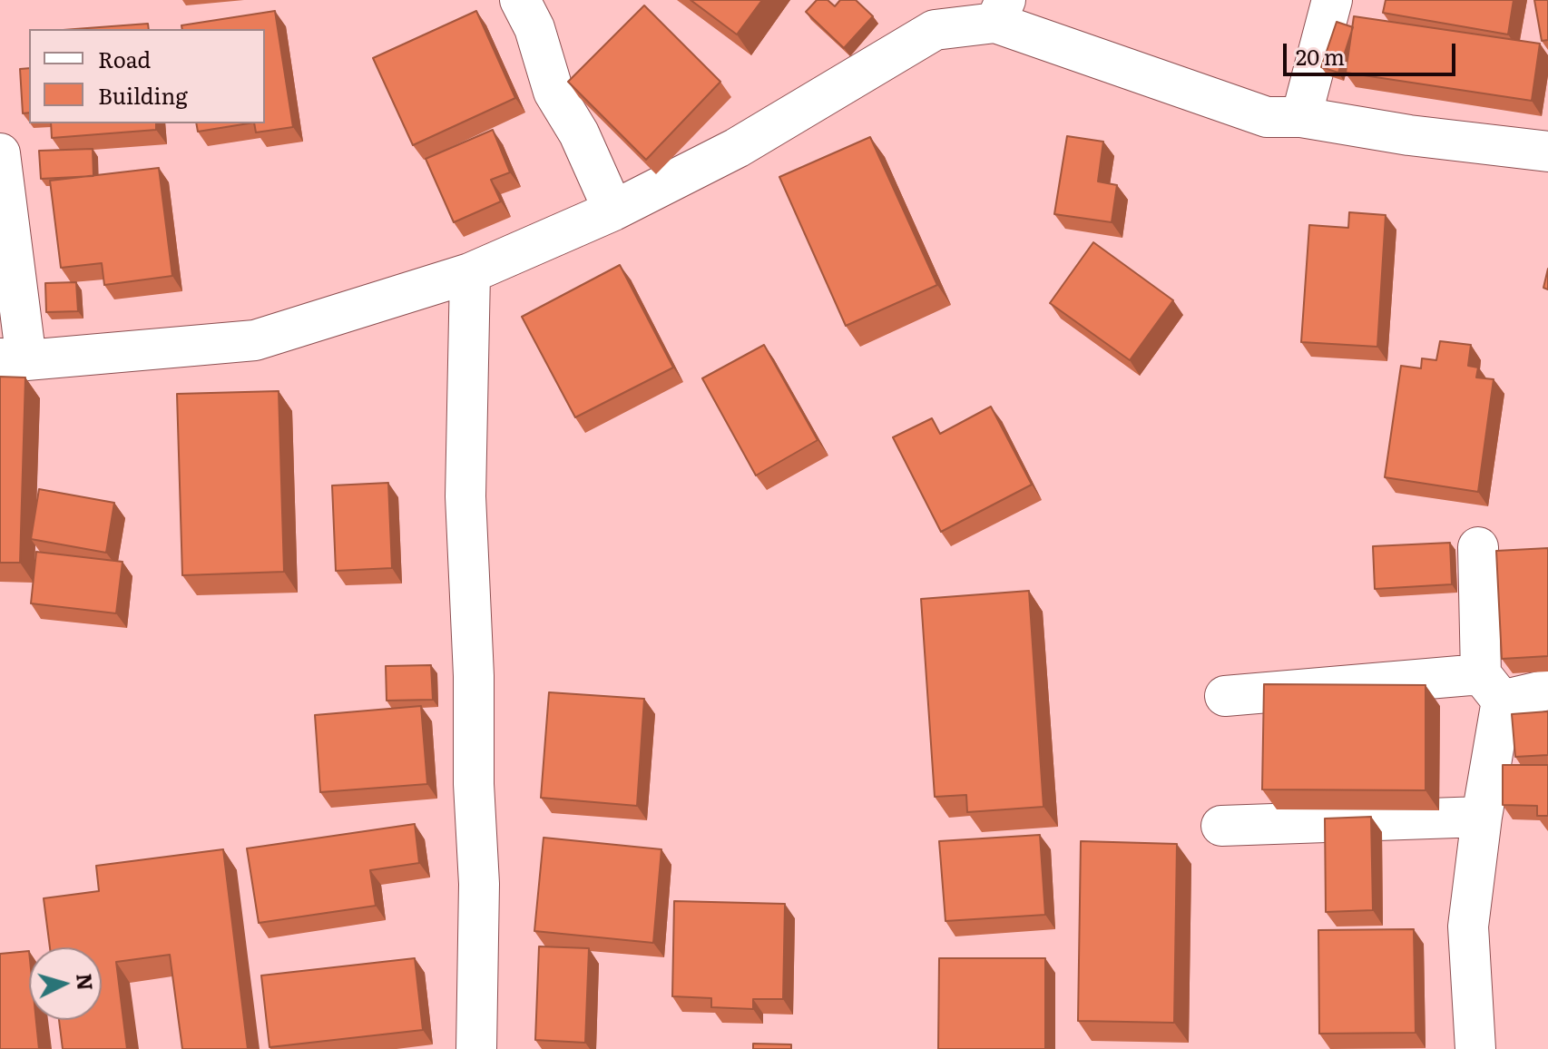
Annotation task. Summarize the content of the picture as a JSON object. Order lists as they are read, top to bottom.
{
  "legend": ["Road", "Building"],
  "scale_bar": "20 m",
  "north": "right"
}
